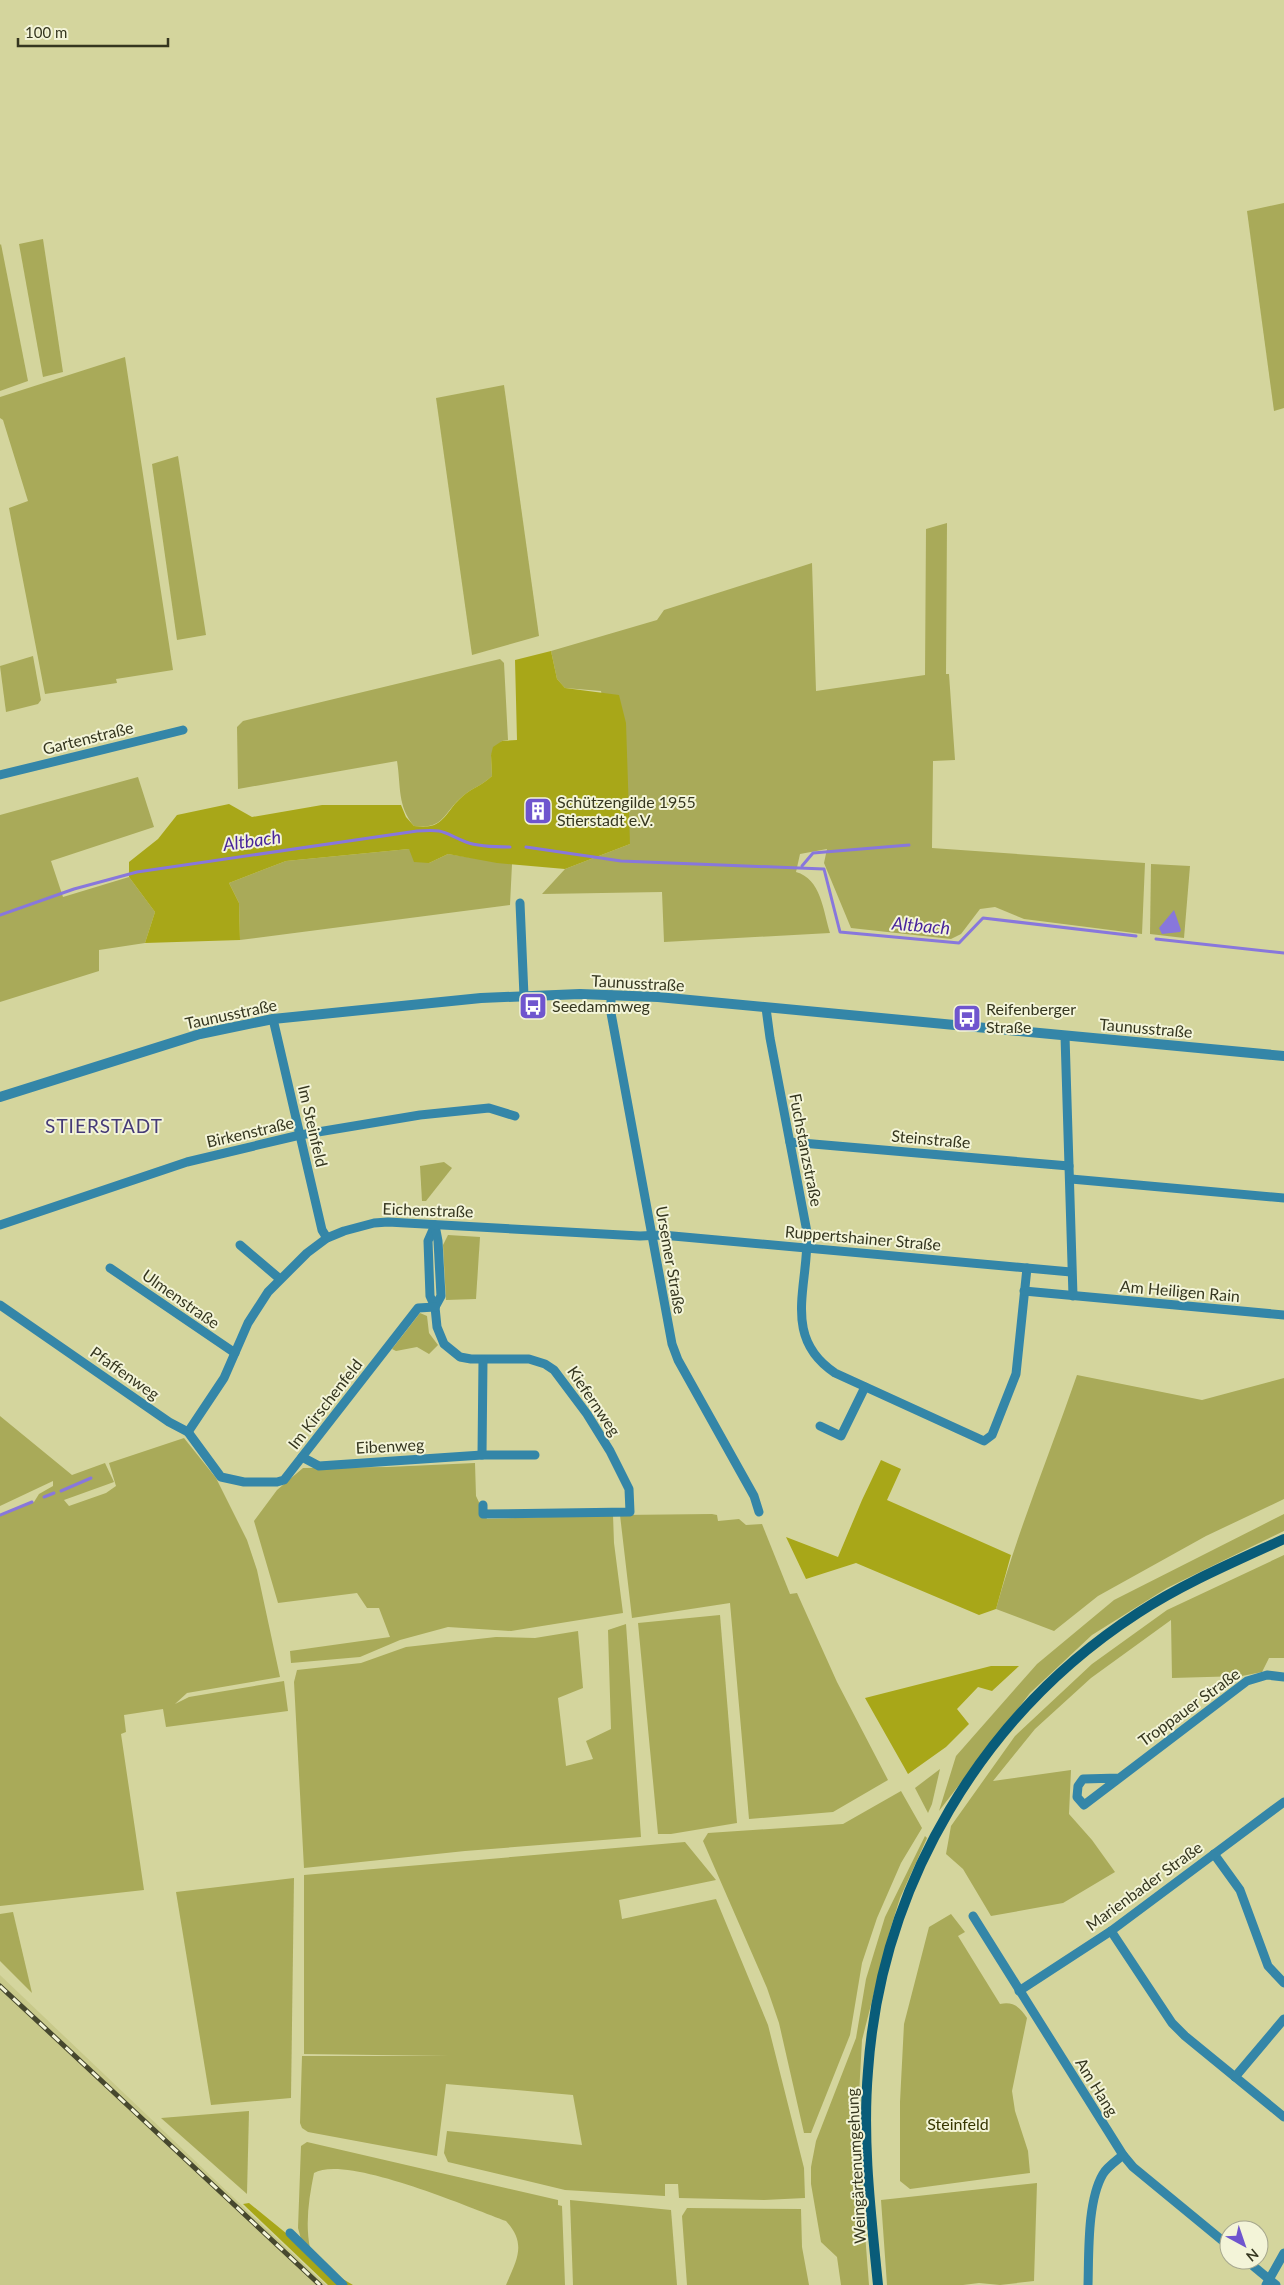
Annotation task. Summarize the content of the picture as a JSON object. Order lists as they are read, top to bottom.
{
  "streets": {
    "main road": ["Weingärtenumgehung"],
    "street": [
      "Gartenstraße",
      "Taunusstraße",
      "Im Steinfeld",
      "Birkenstraße",
      "Steinstraße",
      "Fuchstanzstraße",
      "Eichenstraße",
      "Ruppertshainer Straße",
      "Ursemer Straße",
      "Am Heiligen Rain",
      "Ulmenstraße",
      "Pfaffenweg",
      "Kiefernweg",
      "Im Kirschenfeld",
      "Eibenweg",
      "Troppauer Straße",
      "Marienbader Straße",
      "Am Hang"
    ]
  },
  "crossings": [
    ["Taunusstraße", "Im Steinfeld"],
    ["Taunusstraße", "Fuchstanzstraße"],
    ["Taunusstraße", "Ursemer Straße"],
    ["Im Steinfeld", "Birkenstraße"],
    ["Im Steinfeld", "Eichenstraße"],
    ["Steinstraße", "Fuchstanzstraße"],
    ["Fuchstanzstraße", "Ruppertshainer Straße"],
    ["Eichenstraße", "Ruppertshainer Straße"],
    ["Eichenstraße", "Ursemer Straße"],
    ["Eichenstraße", "Ulmenstraße"],
    ["Eichenstraße", "Pfaffenweg"],
    ["Eichenstraße", "Kiefernweg"],
    ["Ruppertshainer Straße", "Ursemer Straße"],
    ["Pfaffenweg", "Im Kirschenfeld"],
    ["Kiefernweg", "Im Kirschenfeld"],
    ["Im Kirschenfeld", "Eibenweg"],
    ["Marienbader Straße", "Am Hang"]
  ],
  "districts": ["STIERSTADT"],
  "water": ["Altbach"],
  "parks": ["Steinfeld"],
  "places": {
    "building": ["Schützengilde 1955 Stierstadt e.V."],
    "bus stop": ["Seedammweg", "Reifenberger Straße"]
  },
  "scale_bar": "100 m",
  "north": "bottom right"
}
